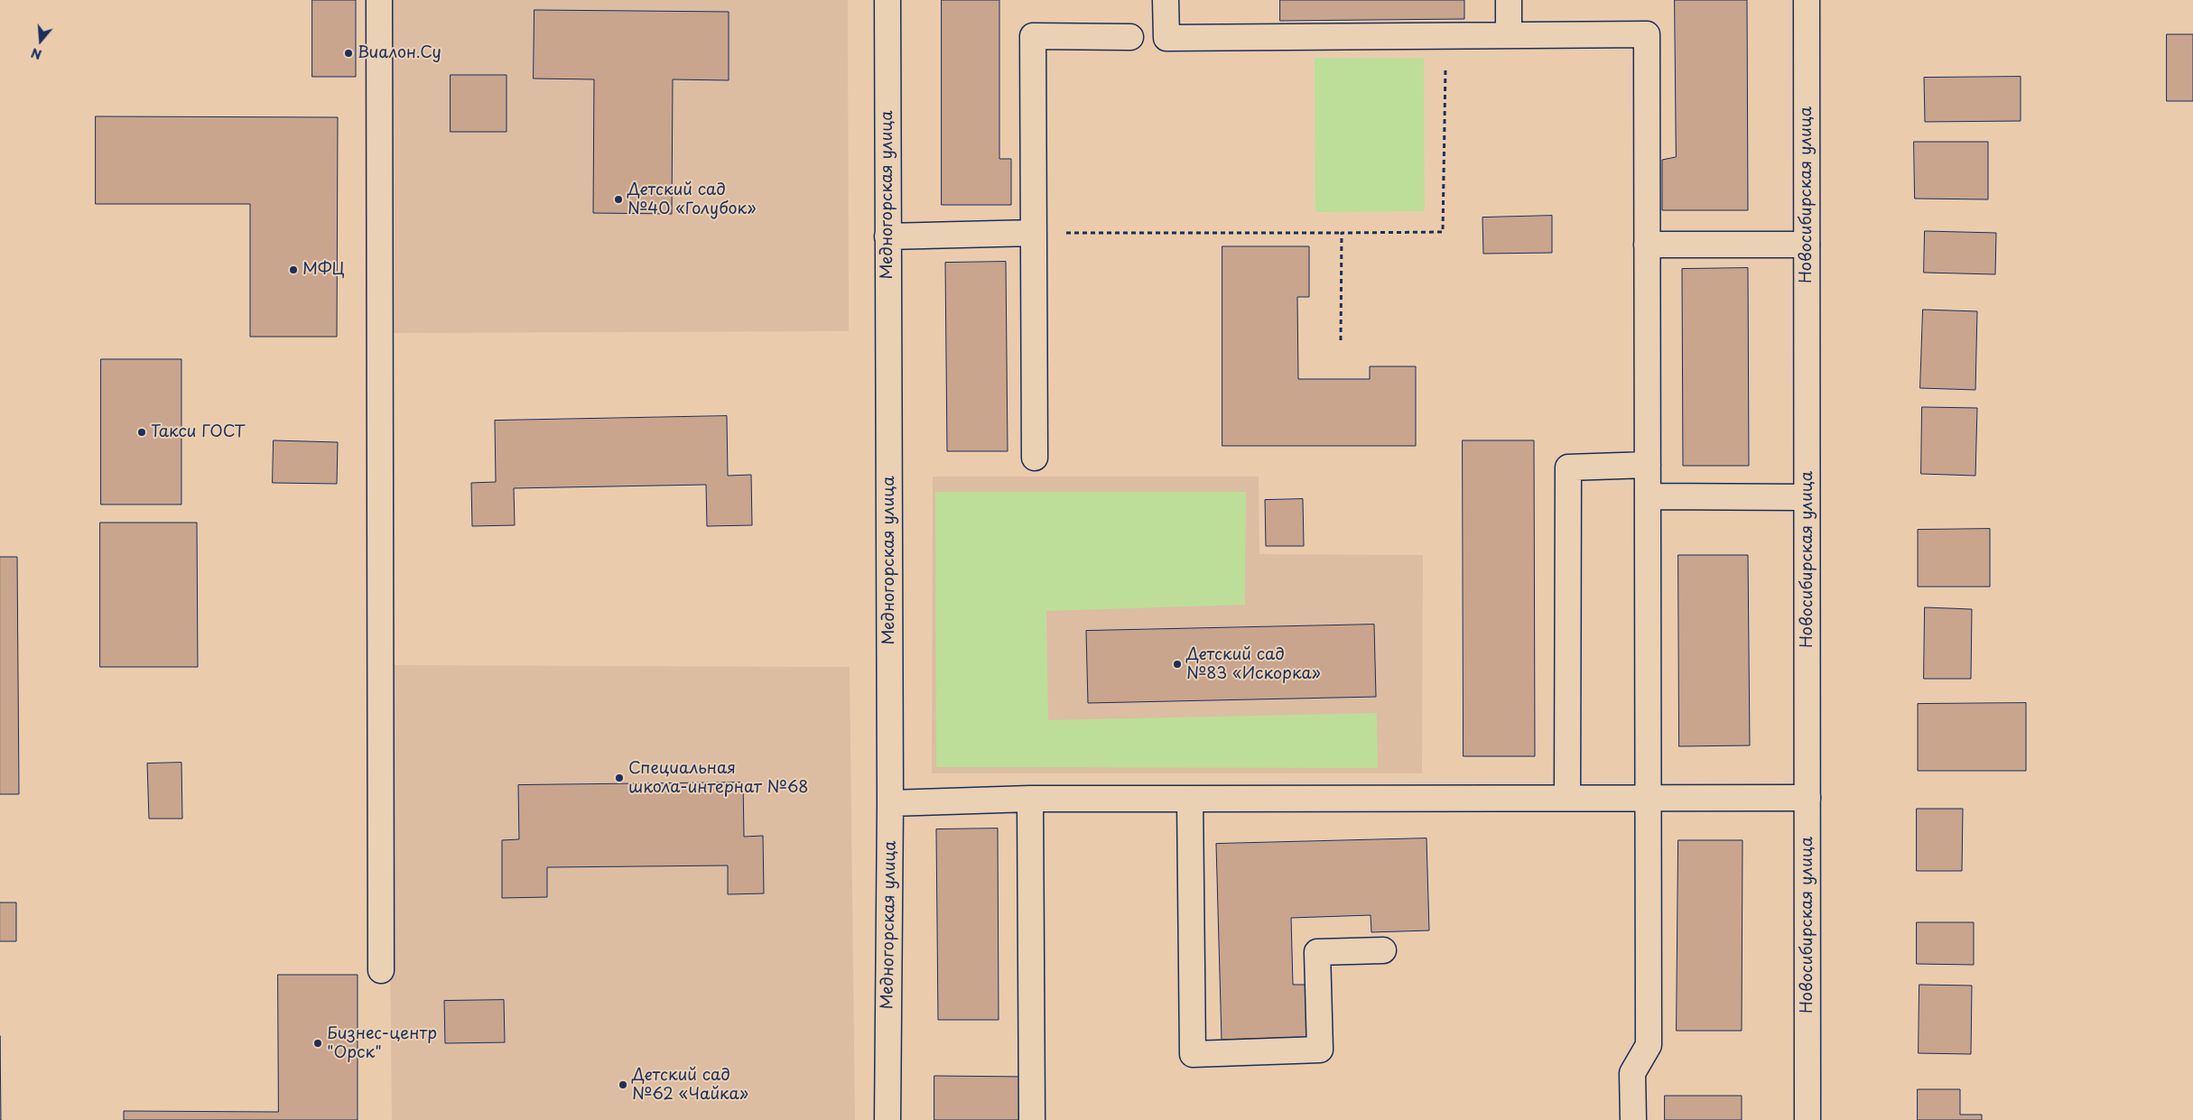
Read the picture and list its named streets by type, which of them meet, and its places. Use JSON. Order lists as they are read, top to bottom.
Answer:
{
  "streets": {
    "main road": ["Медногорская улица", "Новосибирская улица"]
  },
  "places": [
    "Виалон.Су",
    "Детский сад №40 «Голубок»",
    "МФЦ",
    "Такси ГОСТ",
    "Детский сад №83 «Искорка»",
    "Специальная школа-интернат №68",
    "Бизнес-центр \"Орск\"",
    "Детский сад №62 «Чайка»"
  ],
  "north": "bottom"
}
